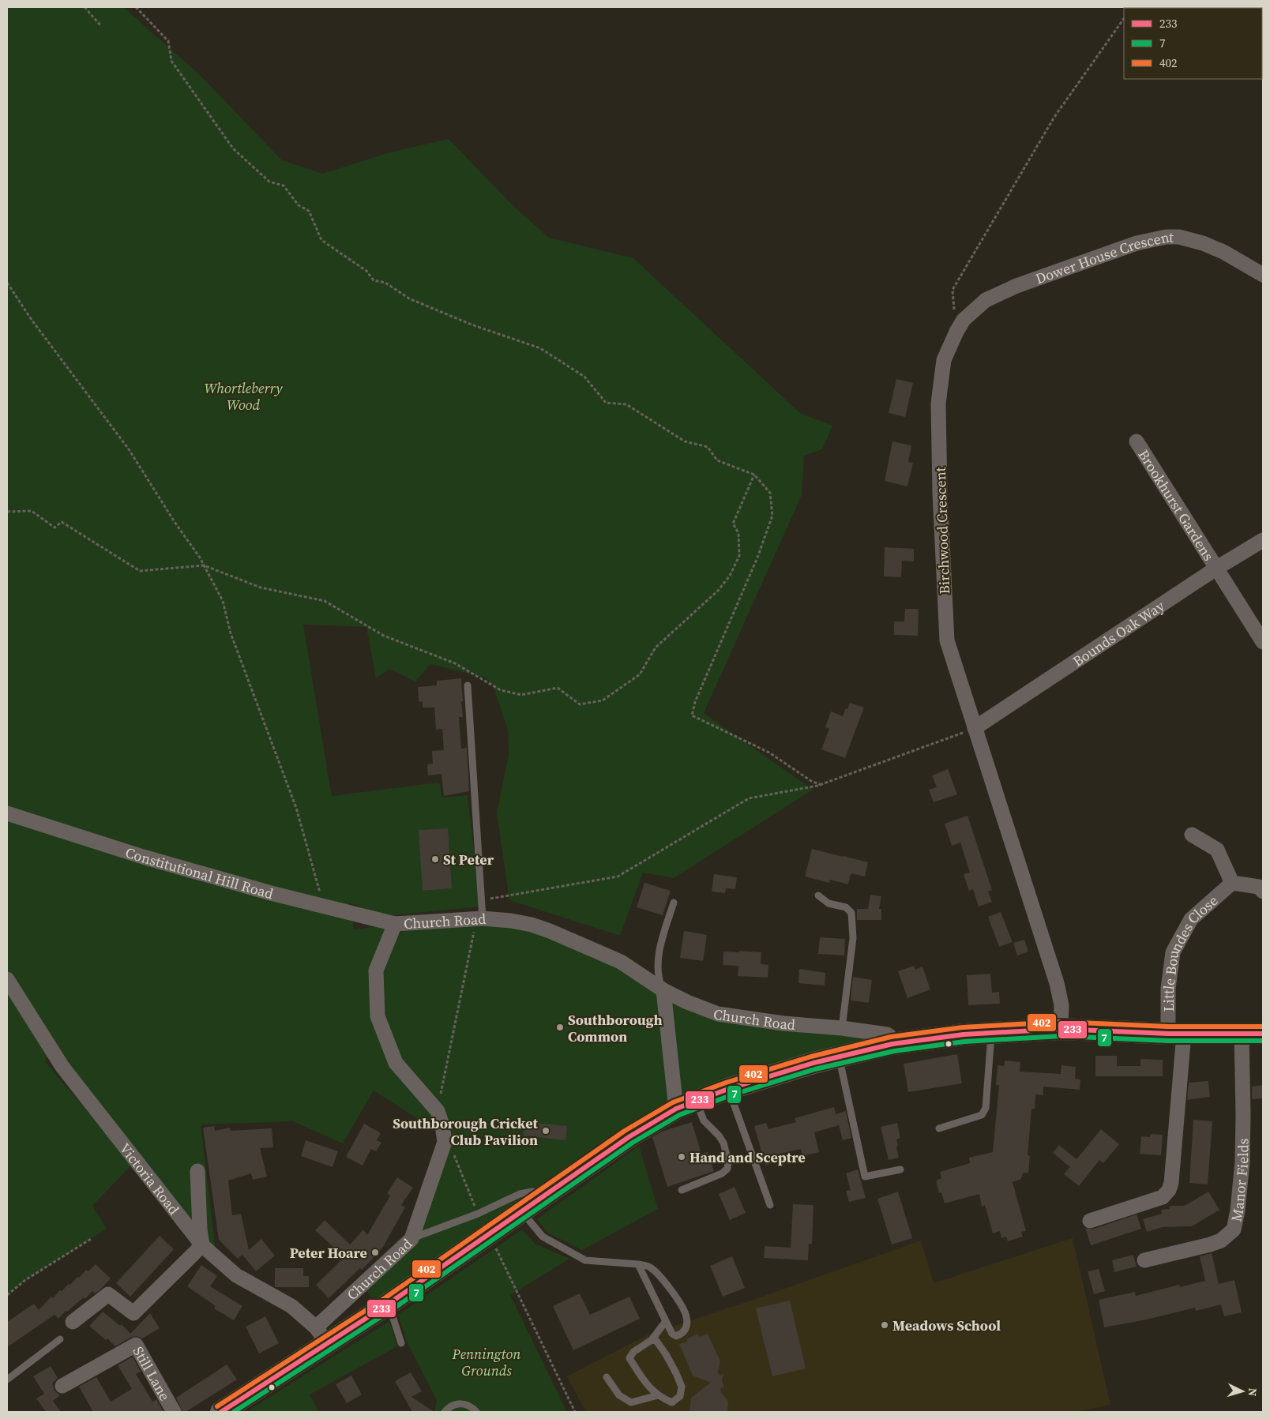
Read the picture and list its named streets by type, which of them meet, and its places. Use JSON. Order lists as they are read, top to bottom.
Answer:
{
  "streets": {
    "street": [
      "Dower House Crescent",
      "Brookhurst Gardens",
      "Birchwood Crescent",
      "Bounds Oak Way",
      "Constitutional Hill Road",
      "Church Road",
      "Little Boundes Close",
      "Victoria Road",
      "Manor Fields",
      "Still Lane"
    ]
  },
  "crossings": [
    ["Dower House Crescent", "Birchwood Crescent"],
    ["Brookhurst Gardens", "Bounds Oak Way"],
    ["Birchwood Crescent", "Bounds Oak Way"],
    ["Constitutional Hill Road", "Church Road"],
    ["Church Road", "Victoria Road"]
  ],
  "parks": ["Whortleberry Wood", "Pennington Grounds"],
  "places": [
    "St Peter",
    "Southborough Common",
    "Southborough Cricket Club Pavilion",
    "Hand and Sceptre",
    "Peter Hoare",
    "Meadows School"
  ],
  "lines": ["transit line 402", "transit line 233", "transit line 7"],
  "legend": ["233", "7", "402"],
  "north": "right"
}
